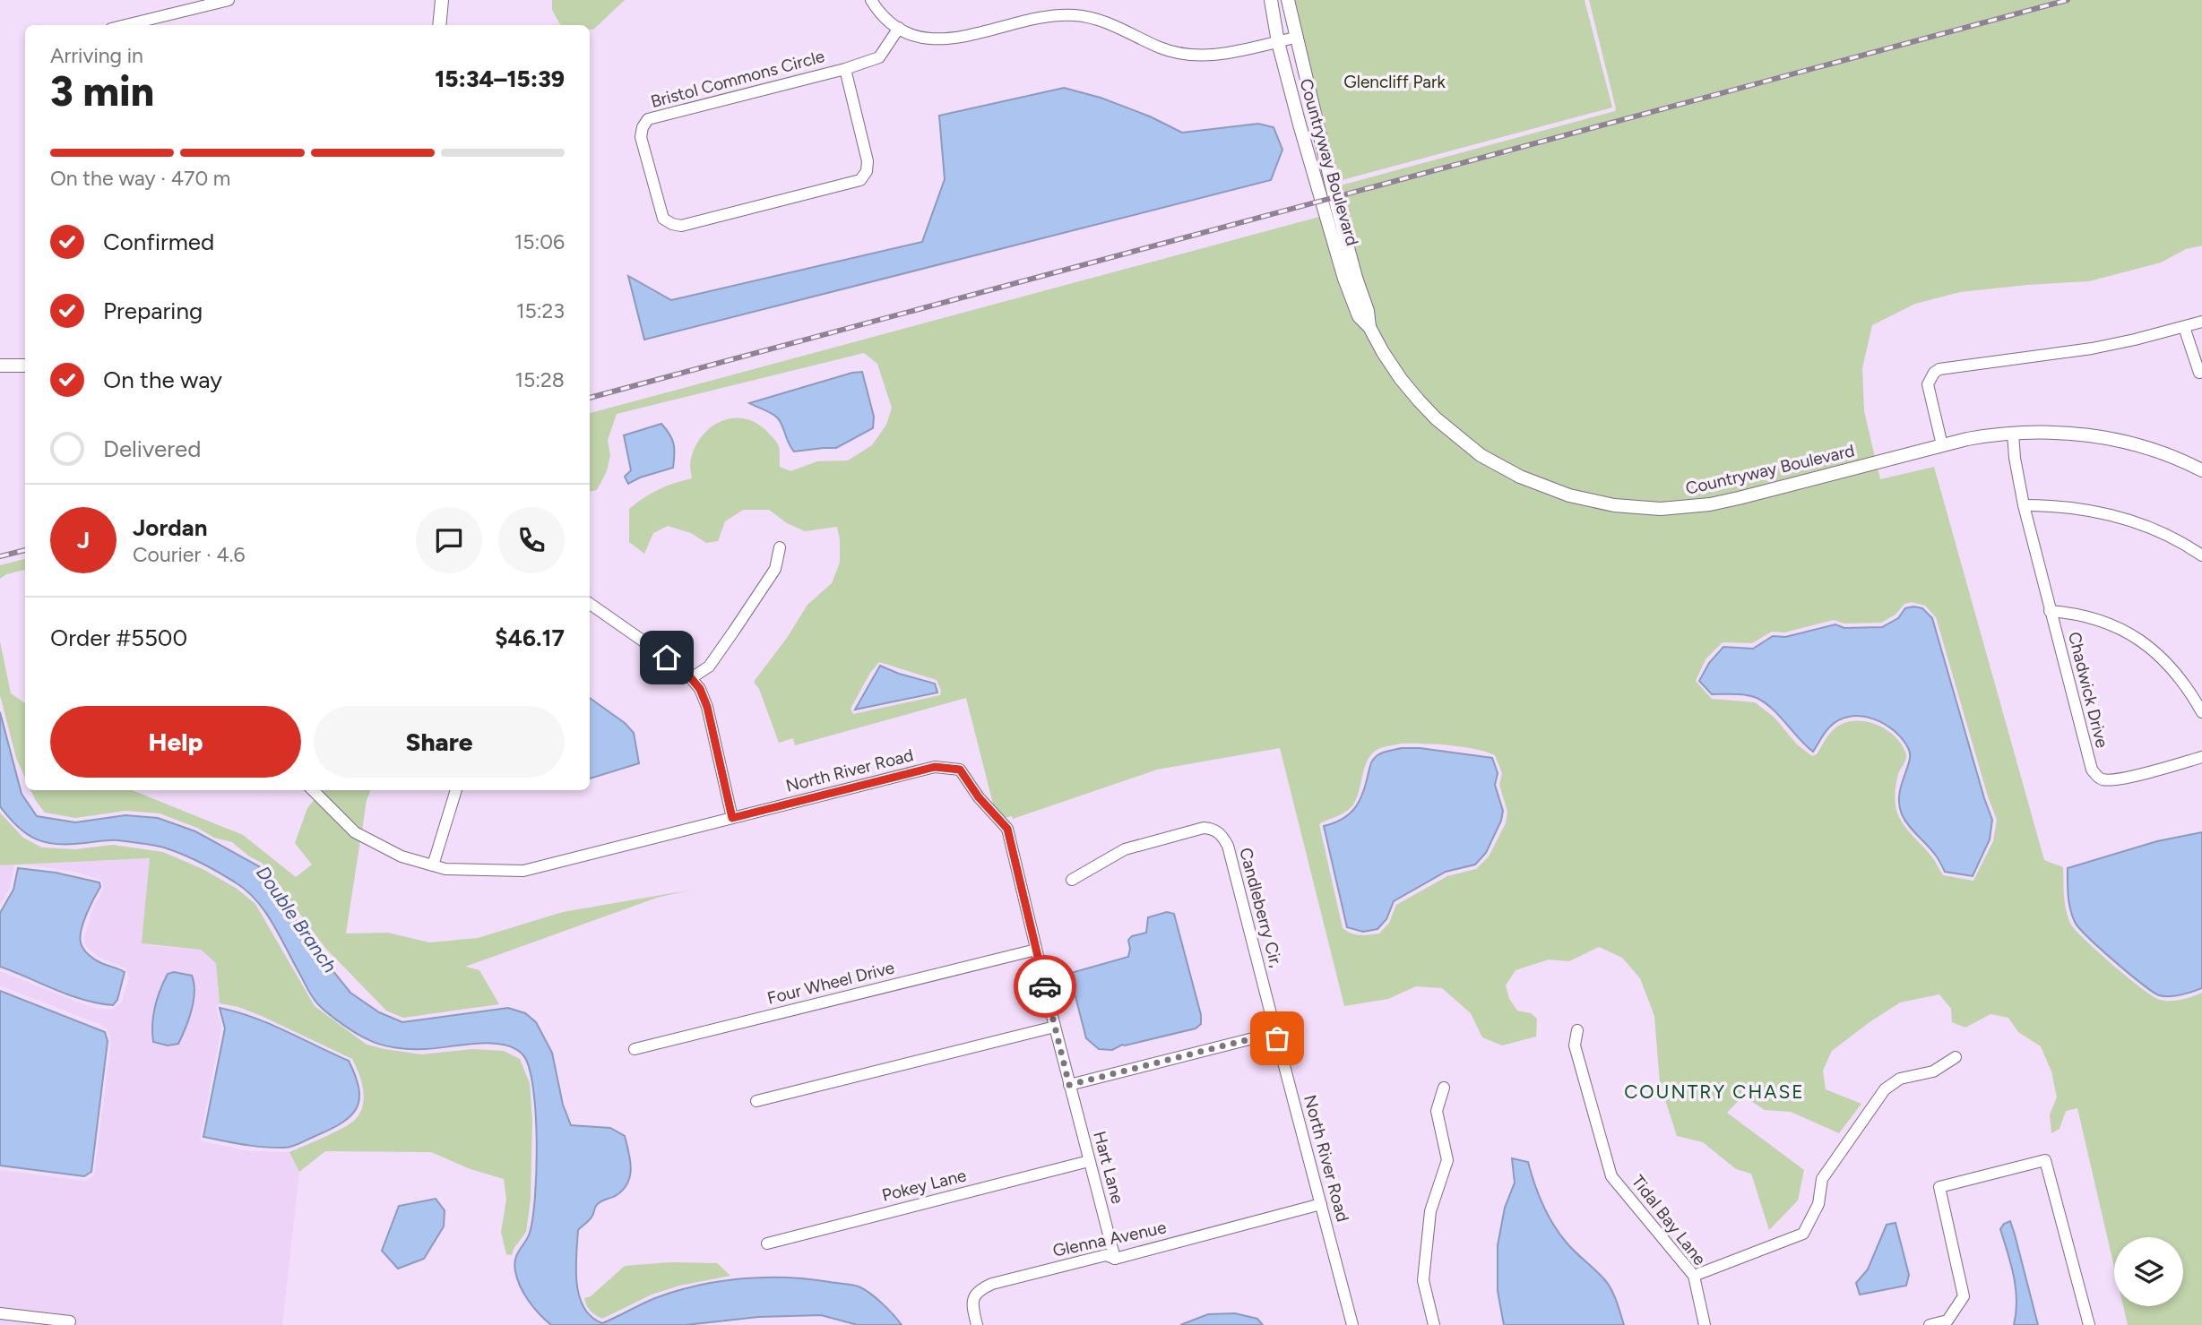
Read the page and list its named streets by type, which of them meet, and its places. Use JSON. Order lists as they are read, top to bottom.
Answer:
{
  "streets": {
    "street": [
      "Bristol Commons Circle",
      "Countryway Boulevard",
      "Chadwick Drive",
      "North River Road",
      "Candleberry Cir,",
      "Four Wheel Drive",
      "Hart Lane",
      "Pokey Lane",
      "Tidal Bay Lane",
      "Glenna Avenue"
    ]
  },
  "crossings": [
    ["Countryway Boulevard", "Chadwick Drive"],
    ["North River Road", "Candleberry Cir,"],
    ["North River Road", "Four Wheel Drive"],
    ["North River Road", "Hart Lane"],
    ["North River Road", "Glenna Avenue"],
    ["Hart Lane", "Pokey Lane"],
    ["Hart Lane", "Glenna Avenue"]
  ],
  "districts": ["COUNTRY CHASE"],
  "water": ["Double Branch"],
  "parks": ["Glencliff Park"],
  "page": {
    "heading": ["3 min", "Arriving in", "15:34–15:39"],
    "panel": [
      "Jordan",
      "Courier · 4.6",
      "Order #5500",
      "$46.17"
    ],
    "bar": "On the way · 470 m",
    "list": [
      ["Confirmed", "15:06"],
      ["Preparing", "15:23"],
      ["On the way", "15:28"],
      "Delivered"
    ],
    "round": "J",
    "buttons": ["Help", "Share"]
  }
}
